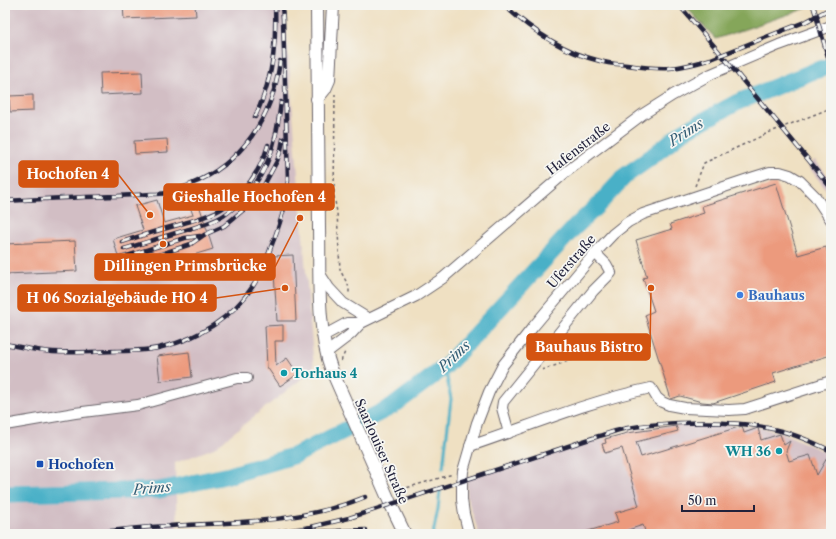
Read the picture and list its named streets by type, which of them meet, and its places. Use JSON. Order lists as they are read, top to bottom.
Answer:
{
  "streets": {
    "main road": ["Saarlouiser Straße"],
    "street": ["Hafenstraße", "Uferstraße"]
  },
  "crossings": [
    ["Hafenstraße", "Saarlouiser Straße"]
  ],
  "water": ["Prims"],
  "places": {
    "other": [
      "Hochofen 4",
      "Dillingen Primsbrücke",
      "Gieshalle Hochofen 4",
      "H 06 Sozialgebäude HO 4",
      "Bauhaus Bistro",
      "Bauhaus",
      "Torhaus 4",
      "WH 36"
    ],
    "transit": ["Hochofen"]
  },
  "scale_bar": "50 m"
}
